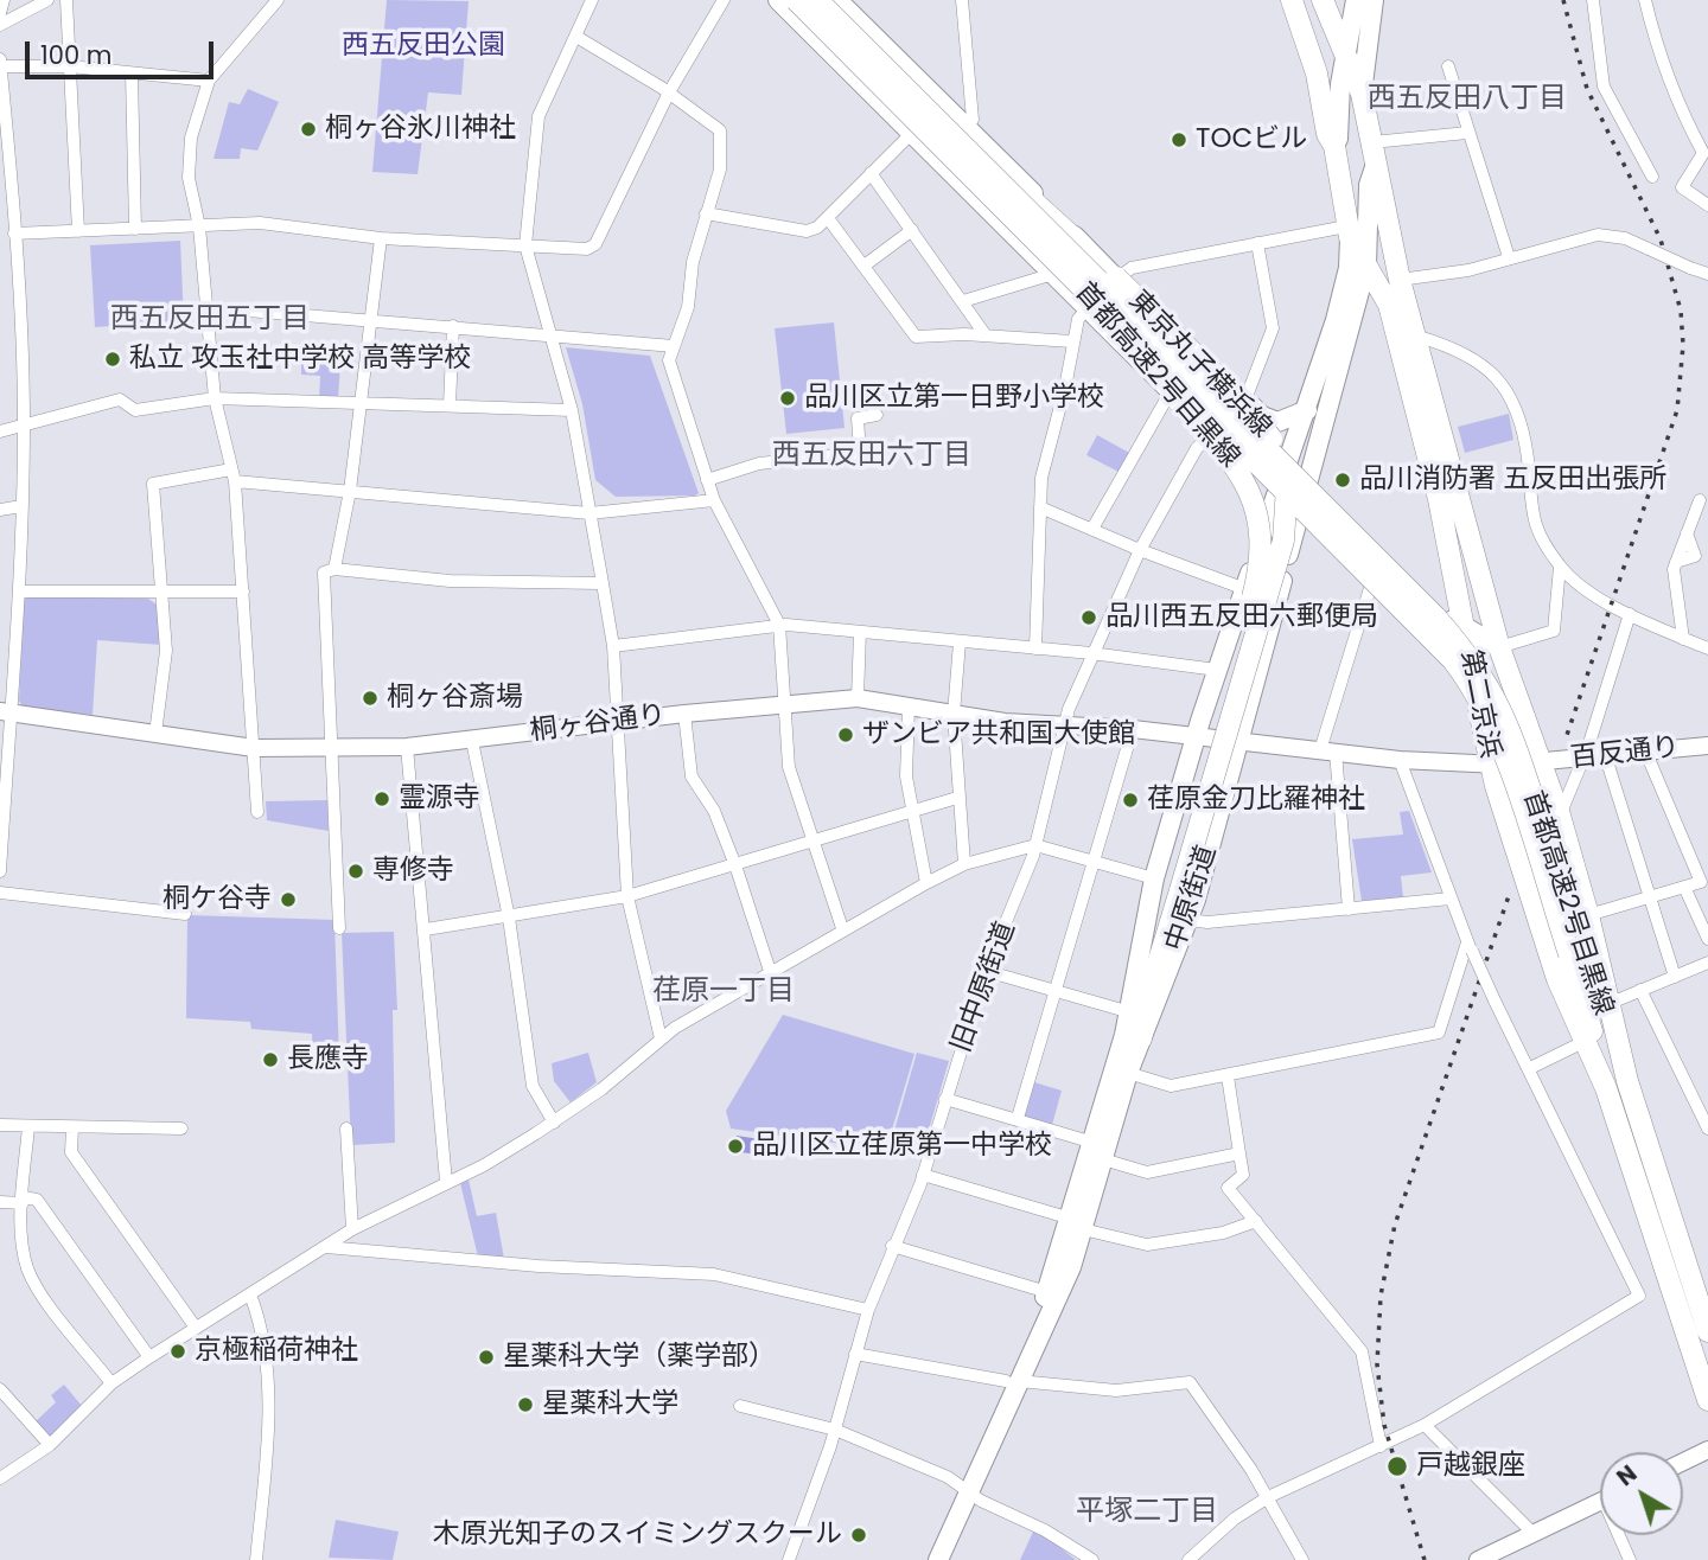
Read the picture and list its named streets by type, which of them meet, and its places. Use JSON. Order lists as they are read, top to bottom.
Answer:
{
  "streets": {
    "highway": ["首都高速2号目黒線", "第二京浜"],
    "main road": ["東京丸子横浜線", "中原街道"],
    "street": ["桐ヶ谷通り", "百反通り", "旧中原街道"]
  },
  "crossings": [
    ["東京丸子横浜線", "首都高速2号目黒線"],
    ["東京丸子横浜線", "第二京浜"],
    ["東京丸子横浜線", "中原街道"],
    ["東京丸子横浜線", "旧中原街道"],
    ["首都高速2号目黒線", "第二京浜"],
    ["首都高速2号目黒線", "中原街道"],
    ["第二京浜", "百反通り"],
    ["第二京浜", "中原街道"],
    ["桐ヶ谷通り", "百反通り"],
    ["桐ヶ谷通り", "中原街道"],
    ["桐ヶ谷通り", "旧中原街道"]
  ],
  "districts": [
    "西五反田八丁目",
    "西五反田五丁目",
    "西五反田六丁目",
    "荏原一丁目",
    "平塚二丁目"
  ],
  "parks": ["西五反田公園"],
  "places": [
    "桐ヶ谷氷川神社",
    "TOCビル",
    "私立 攻玉社中学校 高等学校",
    "品川区立第一日野小学校",
    "品川消防署 五反田出張所",
    "品川西五反田六郵便局",
    "桐ヶ谷斎場",
    "ザンビア共和国大使館",
    "霊源寺",
    "荏原金刀比羅神社",
    "専修寺",
    "桐ケ谷寺",
    "長應寺",
    "品川区立荏原第一中学校",
    "京極稲荷神社",
    "星薬科大学（薬学部）",
    "星薬科大学",
    "戸越銀座",
    "木原光知子のスイミングスクール"
  ],
  "scale_bar": "100 m",
  "north": "top left"
}
